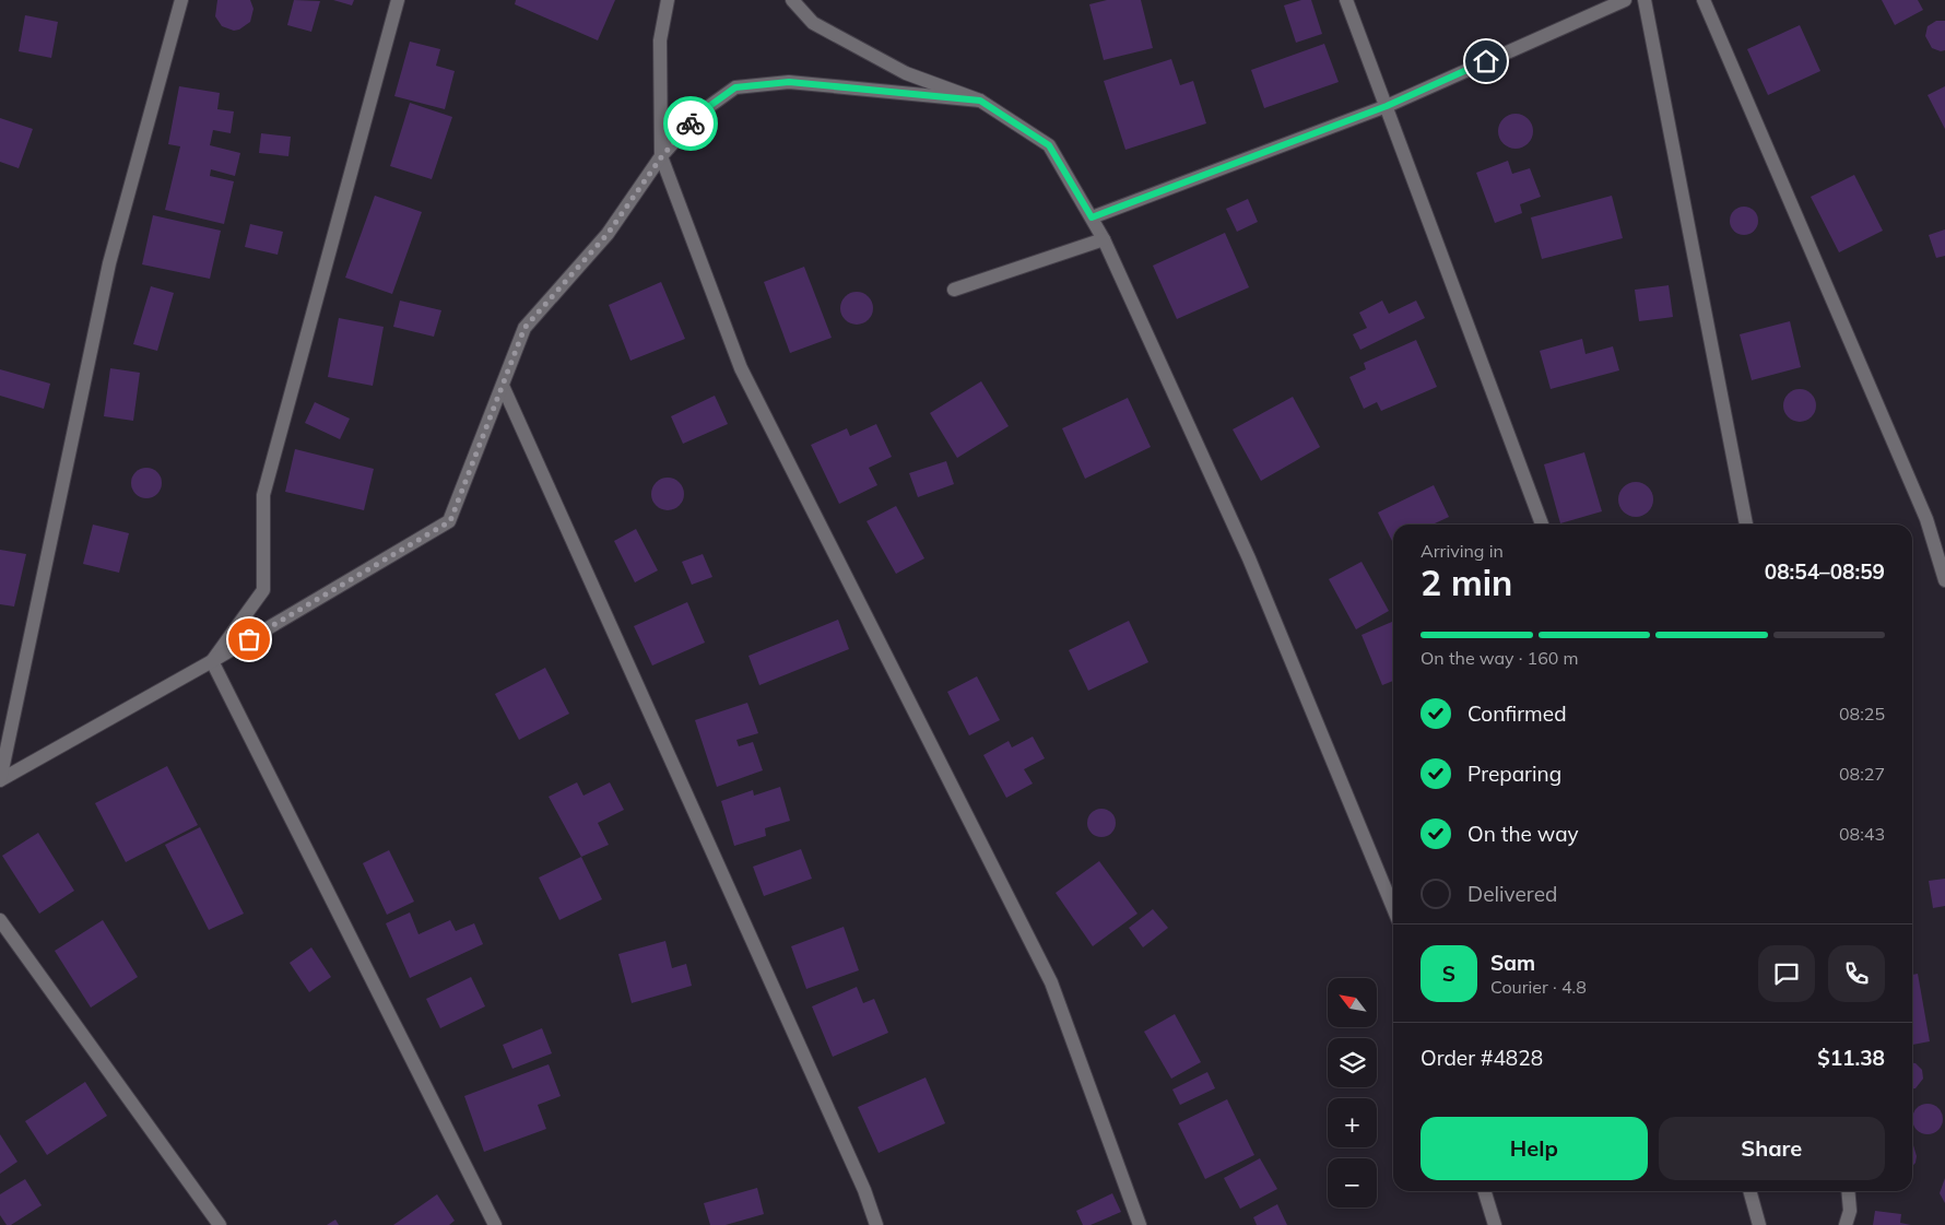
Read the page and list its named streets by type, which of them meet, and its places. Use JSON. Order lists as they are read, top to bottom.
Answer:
{
  "north": "top left",
  "page": {
    "heading": ["2 min", "Arriving in", "08:54–08:59"],
    "panel": [
      "Sam",
      "Courier · 4.8",
      "Order #4828",
      "$11.38"
    ],
    "bar": "On the way · 160 m",
    "list": [
      ["Confirmed", "08:25"],
      ["Preparing", "08:27"],
      ["On the way", "08:43"],
      "Delivered"
    ],
    "round": "S",
    "map_buttons": ["+", "−"],
    "buttons": ["Help", "Share"]
  }
}
